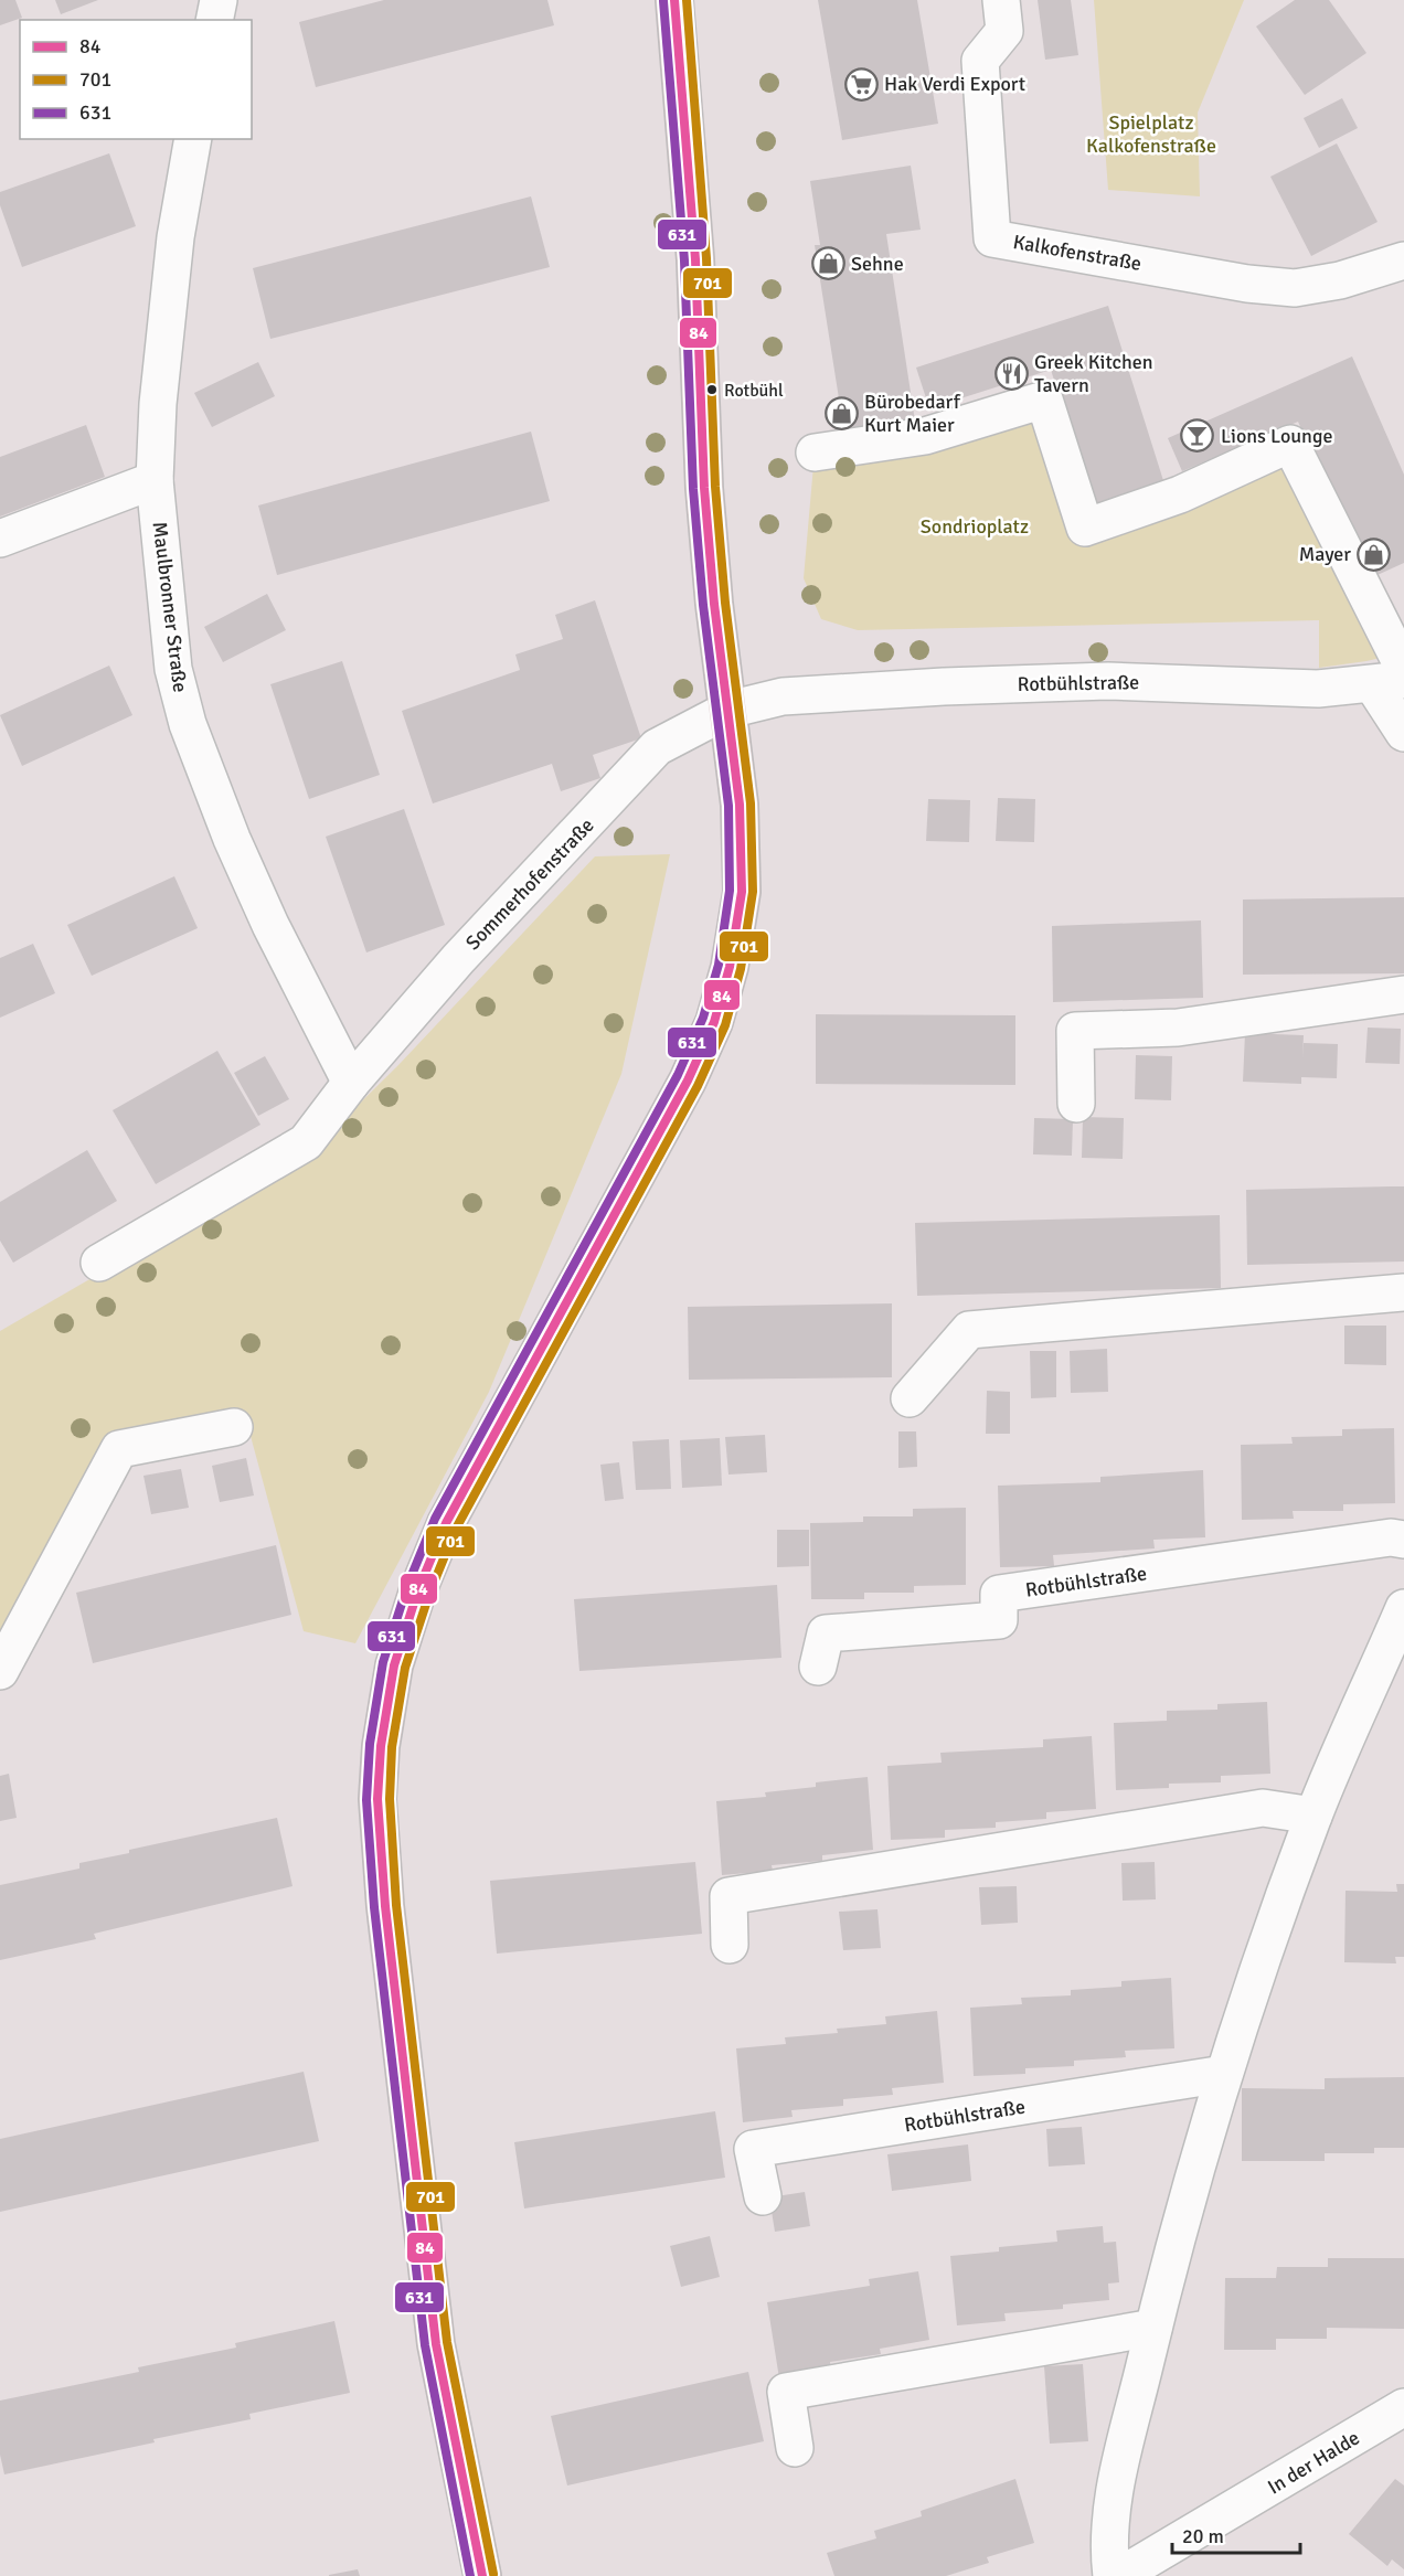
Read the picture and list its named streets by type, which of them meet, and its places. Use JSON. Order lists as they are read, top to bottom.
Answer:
{
  "streets": {
    "street": [
      "Kalkofenstraße",
      "Maulbronner Straße",
      "Rotbühlstraße",
      "Sommerhofenstraße",
      "In der Halde"
    ]
  },
  "crossings": [
    ["Maulbronner Straße", "Sommerhofenstraße"],
    ["Rotbühlstraße", "Sommerhofenstraße"]
  ],
  "parks": ["Spielplatz Kalkofenstraße", "Sondrioplatz"],
  "places": {
    "supermarket": ["Hak Verdi Export"],
    "shop": ["Sehne", "Bürobedarf Kurt Maier", "Mayer"],
    "restaurant": ["Greek Kitchen Tavern"],
    "other": ["Rotbühl"],
    "bar": ["Lions Lounge"]
  },
  "lines": ["transit line 84", "transit line 701", "transit line 631"],
  "legend": ["84", "701", "631"],
  "scale_bar": "20 m"
}
